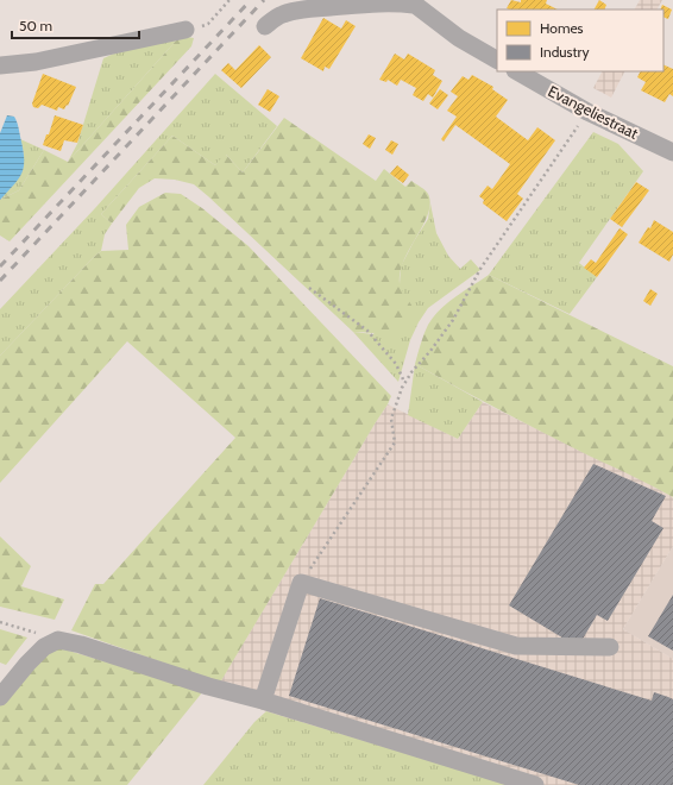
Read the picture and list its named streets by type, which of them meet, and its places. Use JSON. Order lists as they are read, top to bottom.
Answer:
{
  "streets": {
    "street": ["Evangeliestraat"]
  },
  "legend": ["Homes", "Industry"],
  "scale_bar": "50 m"
}
